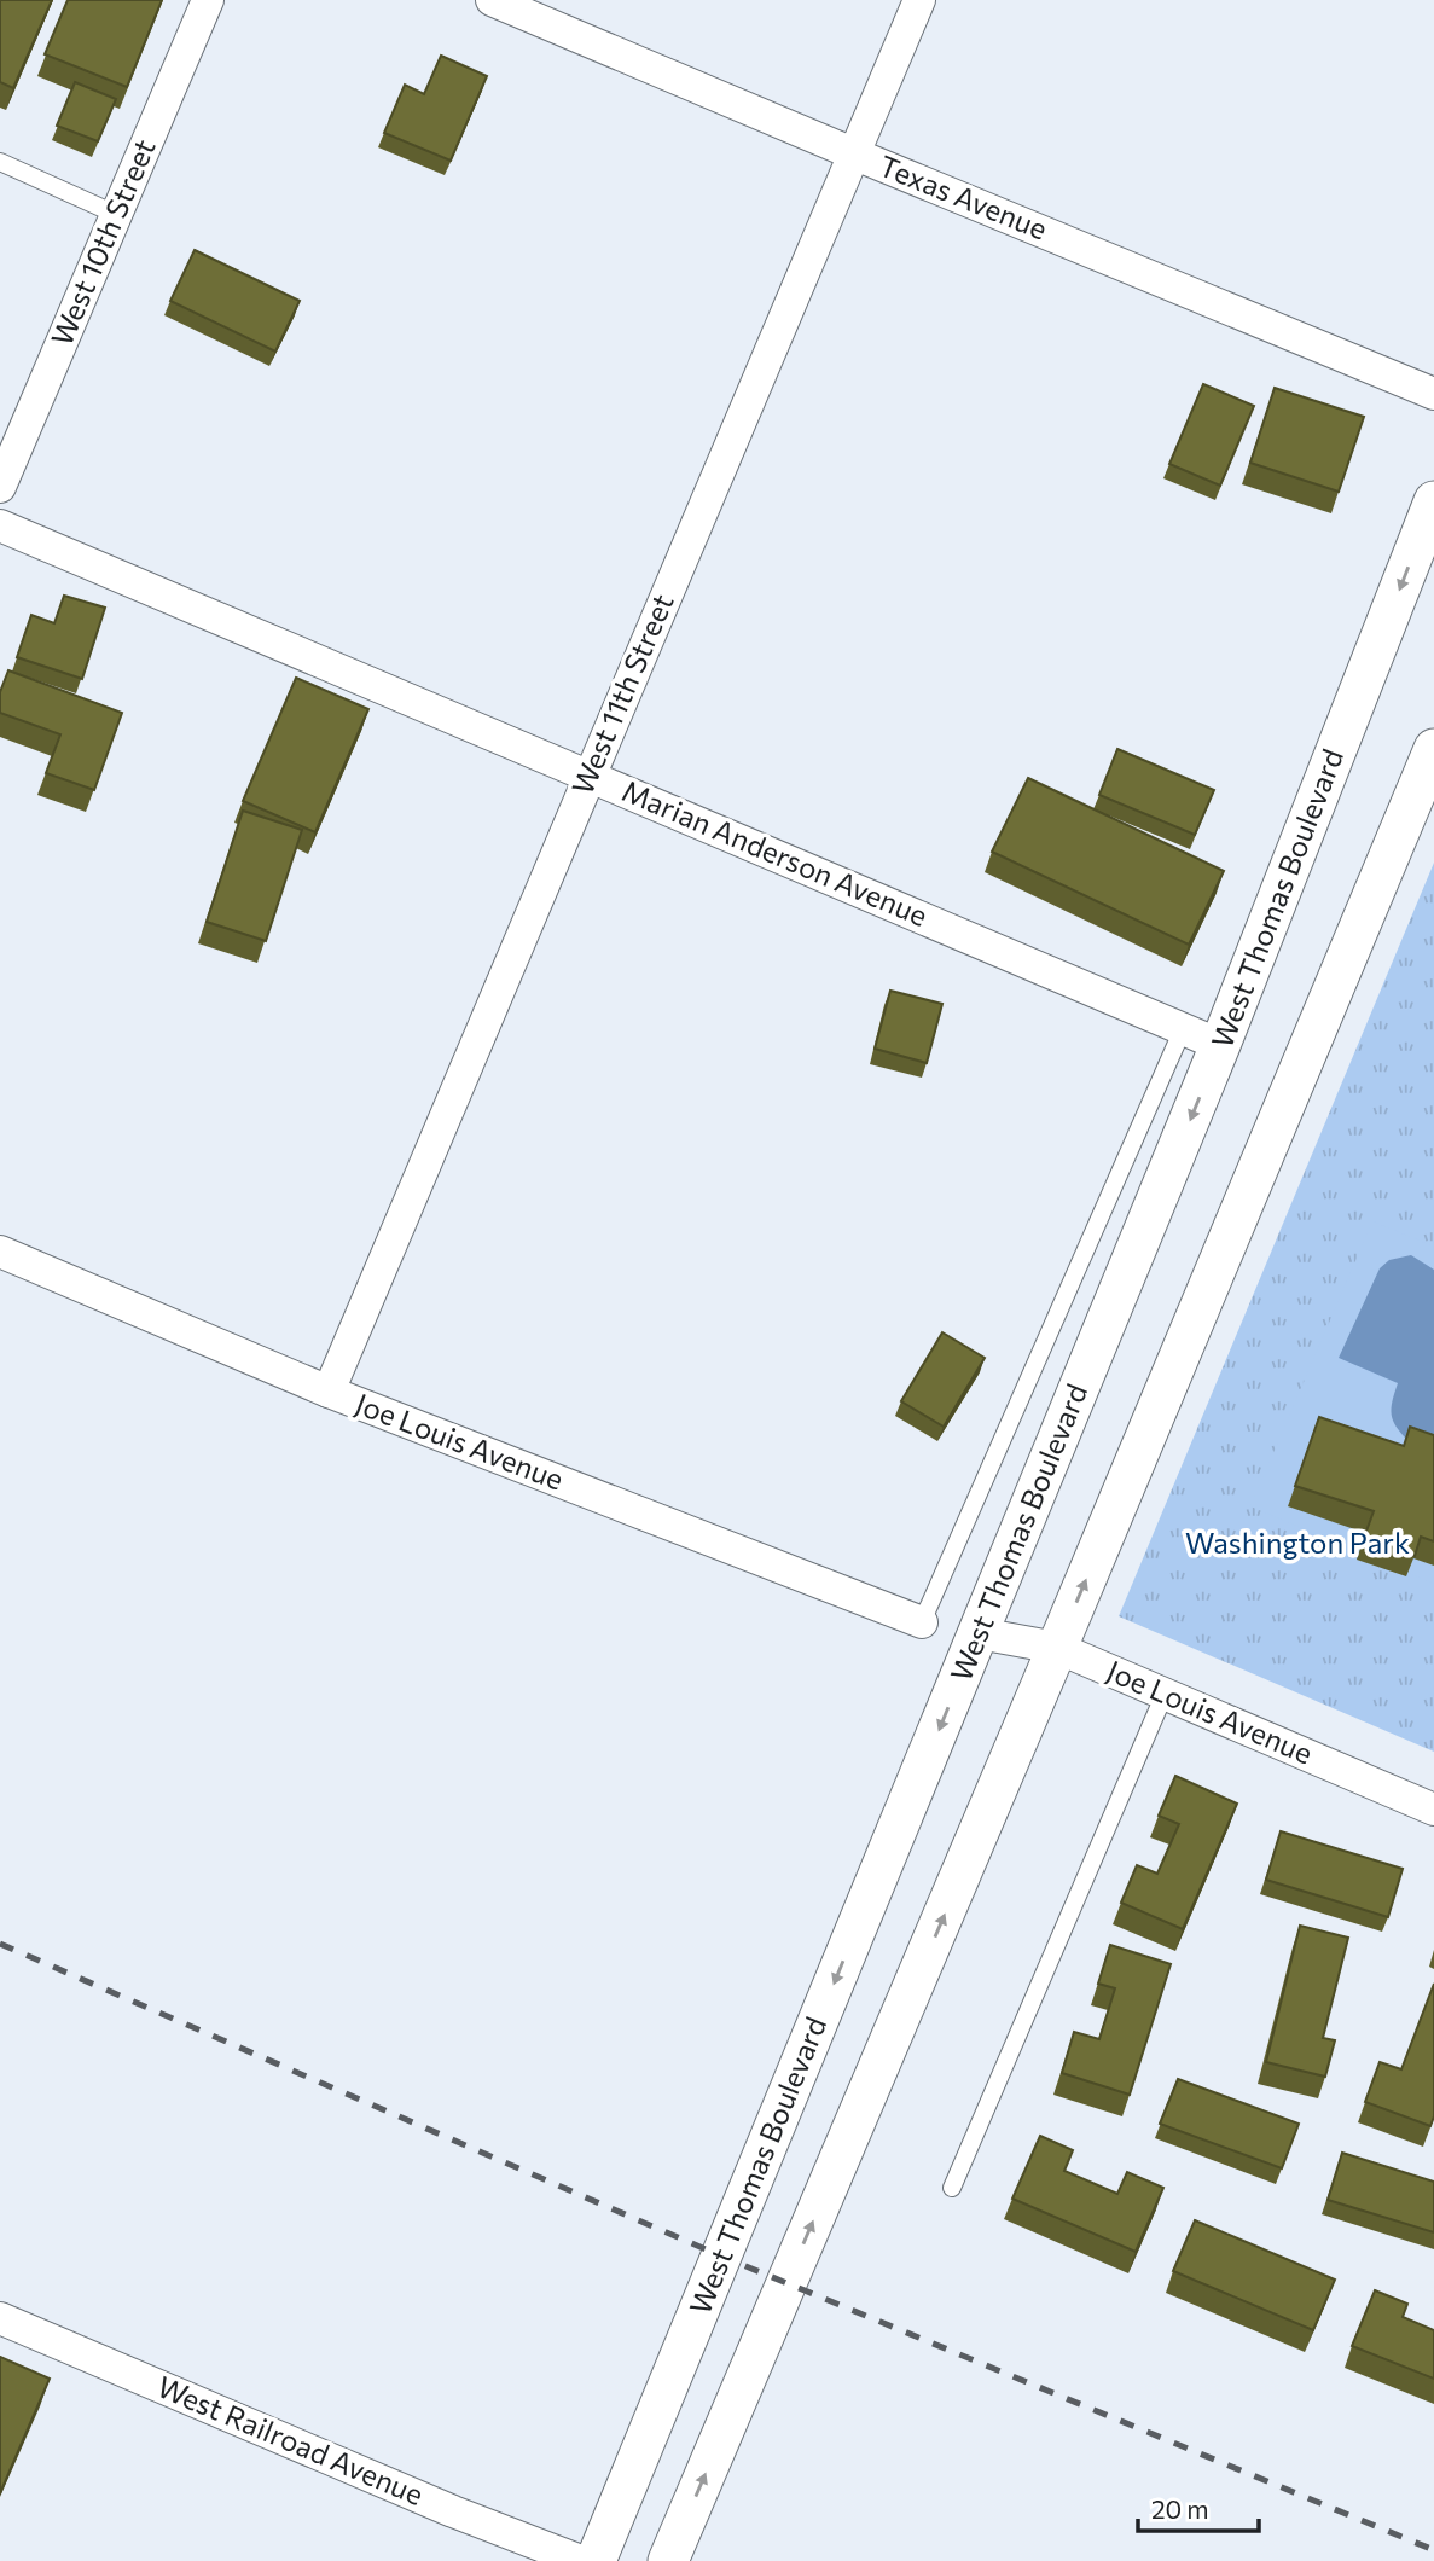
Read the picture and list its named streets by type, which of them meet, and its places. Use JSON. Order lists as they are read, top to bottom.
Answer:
{
  "streets": {
    "street": [
      "Texas Avenue",
      "West 10th Street",
      "West 11th Street",
      "Marian Anderson Avenue",
      "West Thomas Boulevard",
      "Joe Louis Avenue",
      "West Railroad Avenue"
    ]
  },
  "crossings": [
    ["Texas Avenue", "West 11th Street"],
    ["West 11th Street", "Marian Anderson Avenue"],
    ["West 11th Street", "Joe Louis Avenue"],
    ["Marian Anderson Avenue", "West Thomas Boulevard"],
    ["West Thomas Boulevard", "Joe Louis Avenue"]
  ],
  "parks": ["Washington Park"],
  "scale_bar": "20 m"
}
